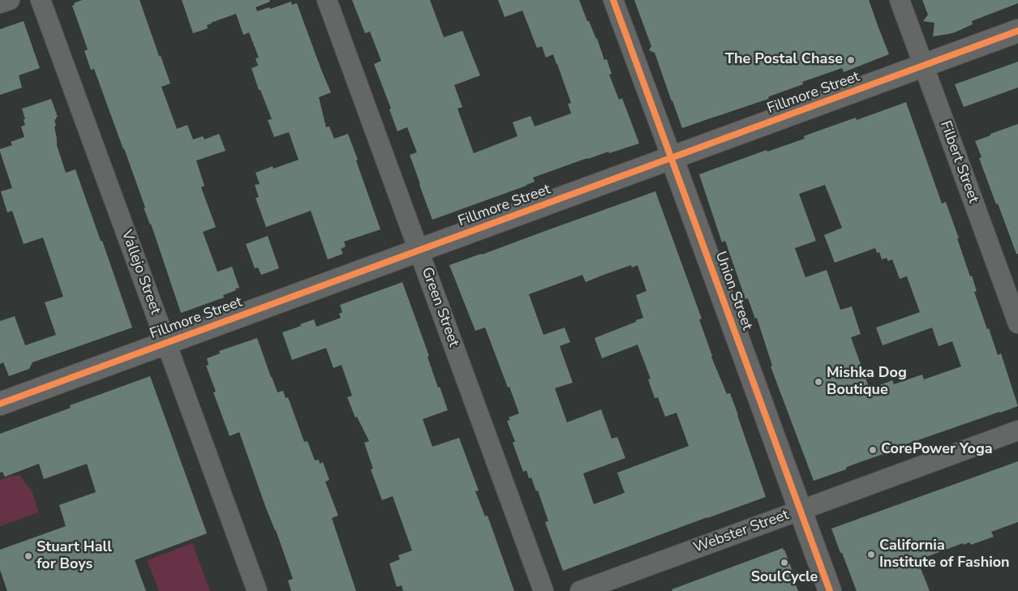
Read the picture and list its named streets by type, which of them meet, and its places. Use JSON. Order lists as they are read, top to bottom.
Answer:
{
  "streets": {
    "street": [
      "Fillmore Street",
      "Filbert Street",
      "Vallejo Street",
      "Union Street",
      "Green Street",
      "Webster Street"
    ]
  },
  "crossings": [
    ["Fillmore Street", "Filbert Street"],
    ["Fillmore Street", "Vallejo Street"],
    ["Fillmore Street", "Union Street"],
    ["Fillmore Street", "Green Street"],
    ["Union Street", "Webster Street"]
  ],
  "places": [
    "The Postal Chase",
    "Mishka Dog Boutique",
    "CorePower Yoga",
    "California Institute of Fashion",
    "Stuart Hall for Boys",
    "SoulCycle"
  ]
}
